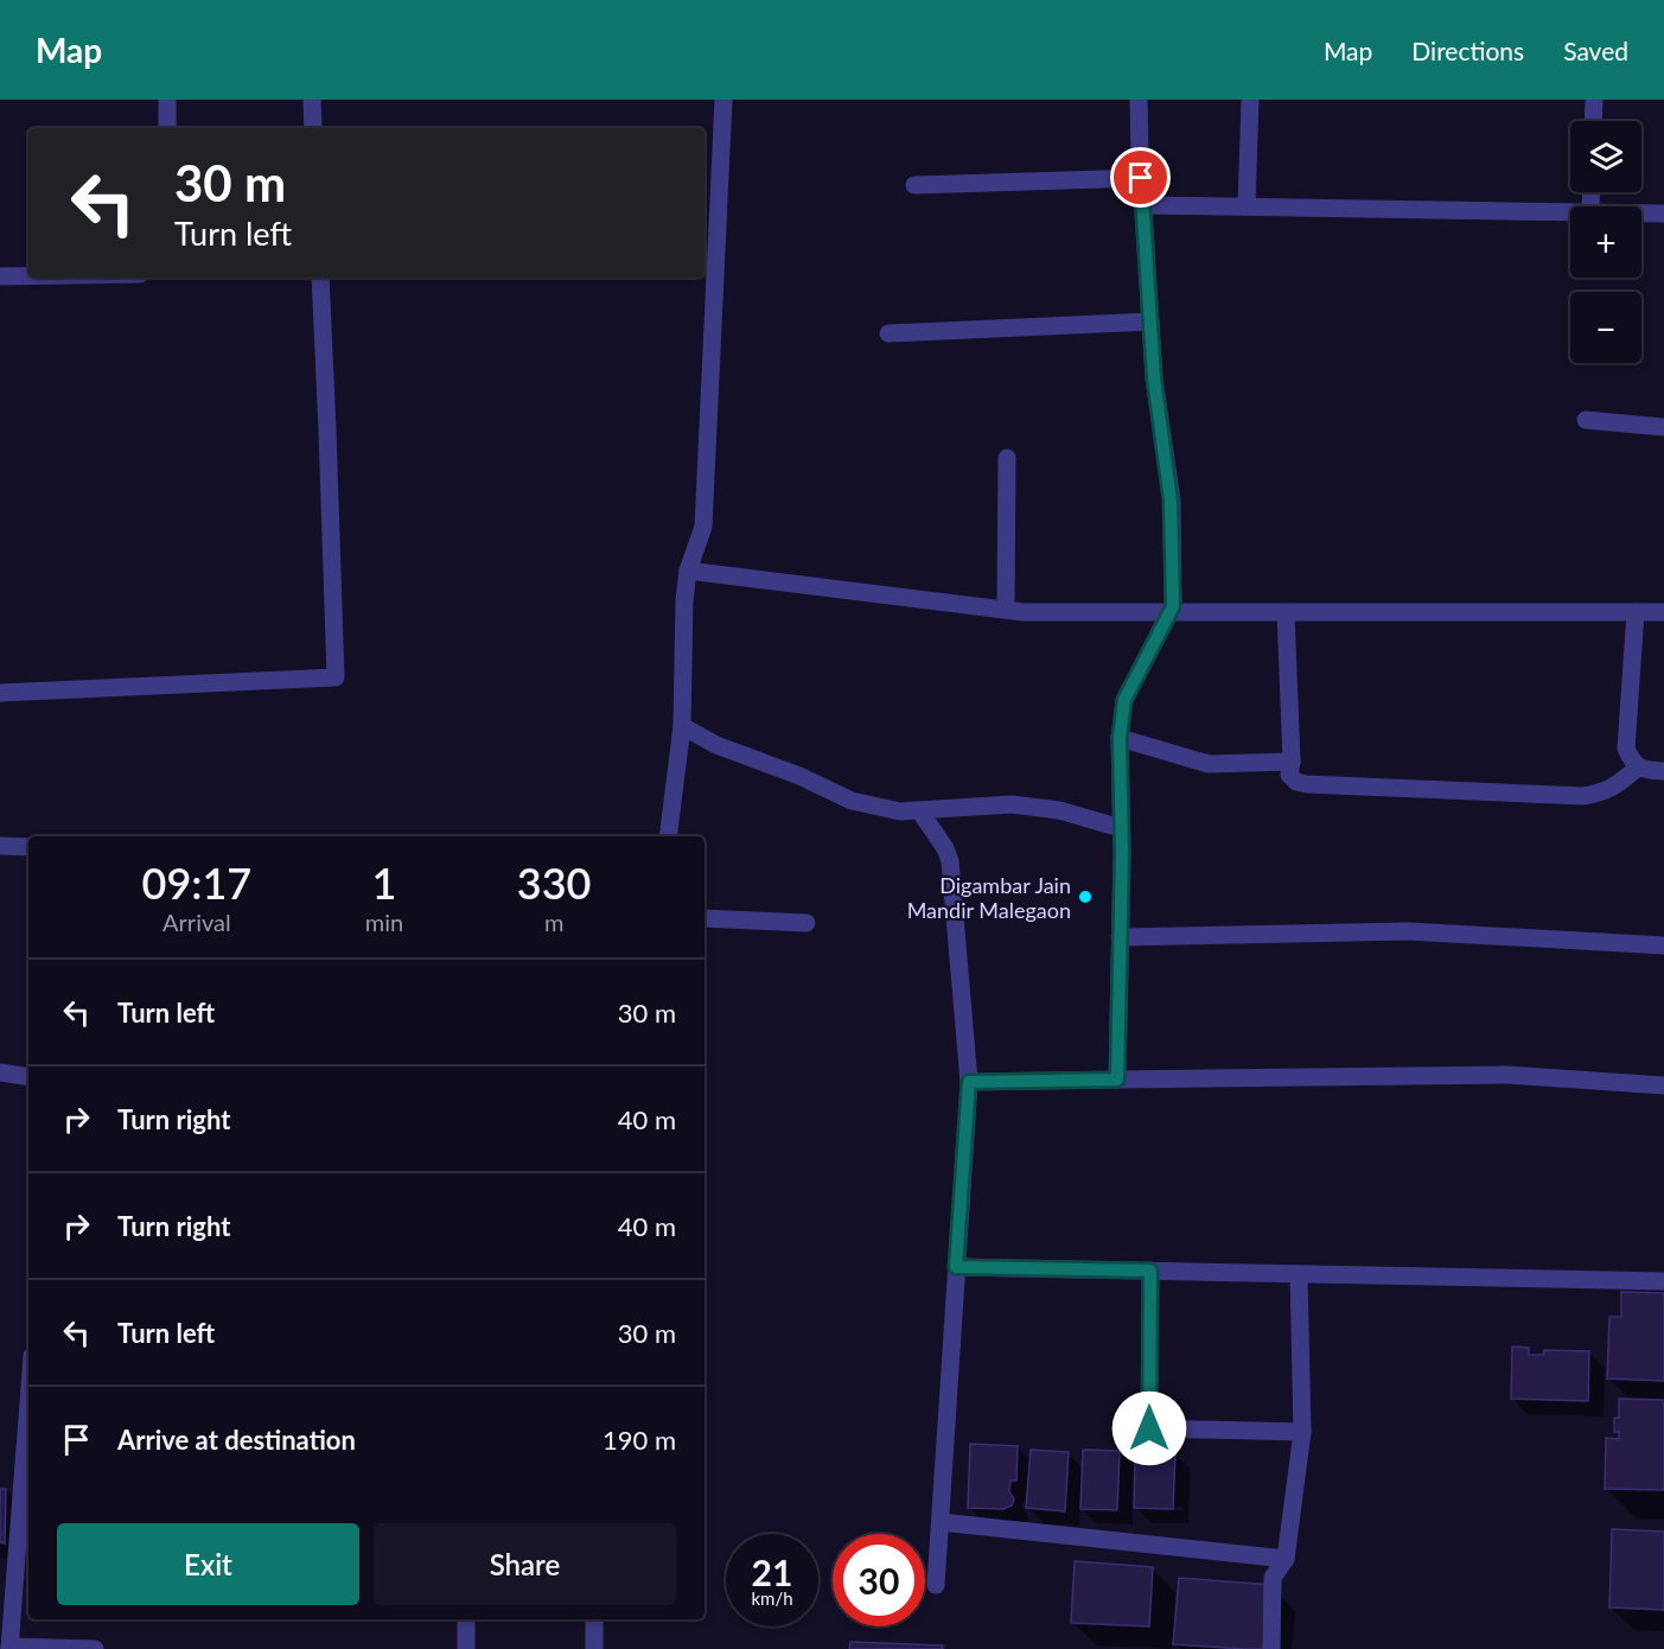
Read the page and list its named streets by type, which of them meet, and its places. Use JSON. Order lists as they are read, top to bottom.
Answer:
{
  "places": ["Digambar Jain Mandir Malegaon"],
  "page": {
    "header": "Map",
    "nav": ["Map", "Directions", "Saved"],
    "map_buttons": ["+", "−"],
    "turn": ["30 m", "Turn left"],
    "eta": [
      "09:17",
      "Arrival",
      "1",
      "min",
      "330",
      "m"
    ],
    "list": [
      {
        "name": "Turn left",
        "value": "30 m"
      },
      {
        "name": "Turn right",
        "value": "40 m"
      },
      {
        "name": "Turn right",
        "value": "40 m"
      },
      {
        "name": "Turn left",
        "value": "30 m"
      },
      {
        "name": "Arrive at destination",
        "value": "190 m"
      }
    ],
    "buttons": ["Exit", "Share"],
    "speed": "21 km/h",
    "limit": "30"
  }
}
